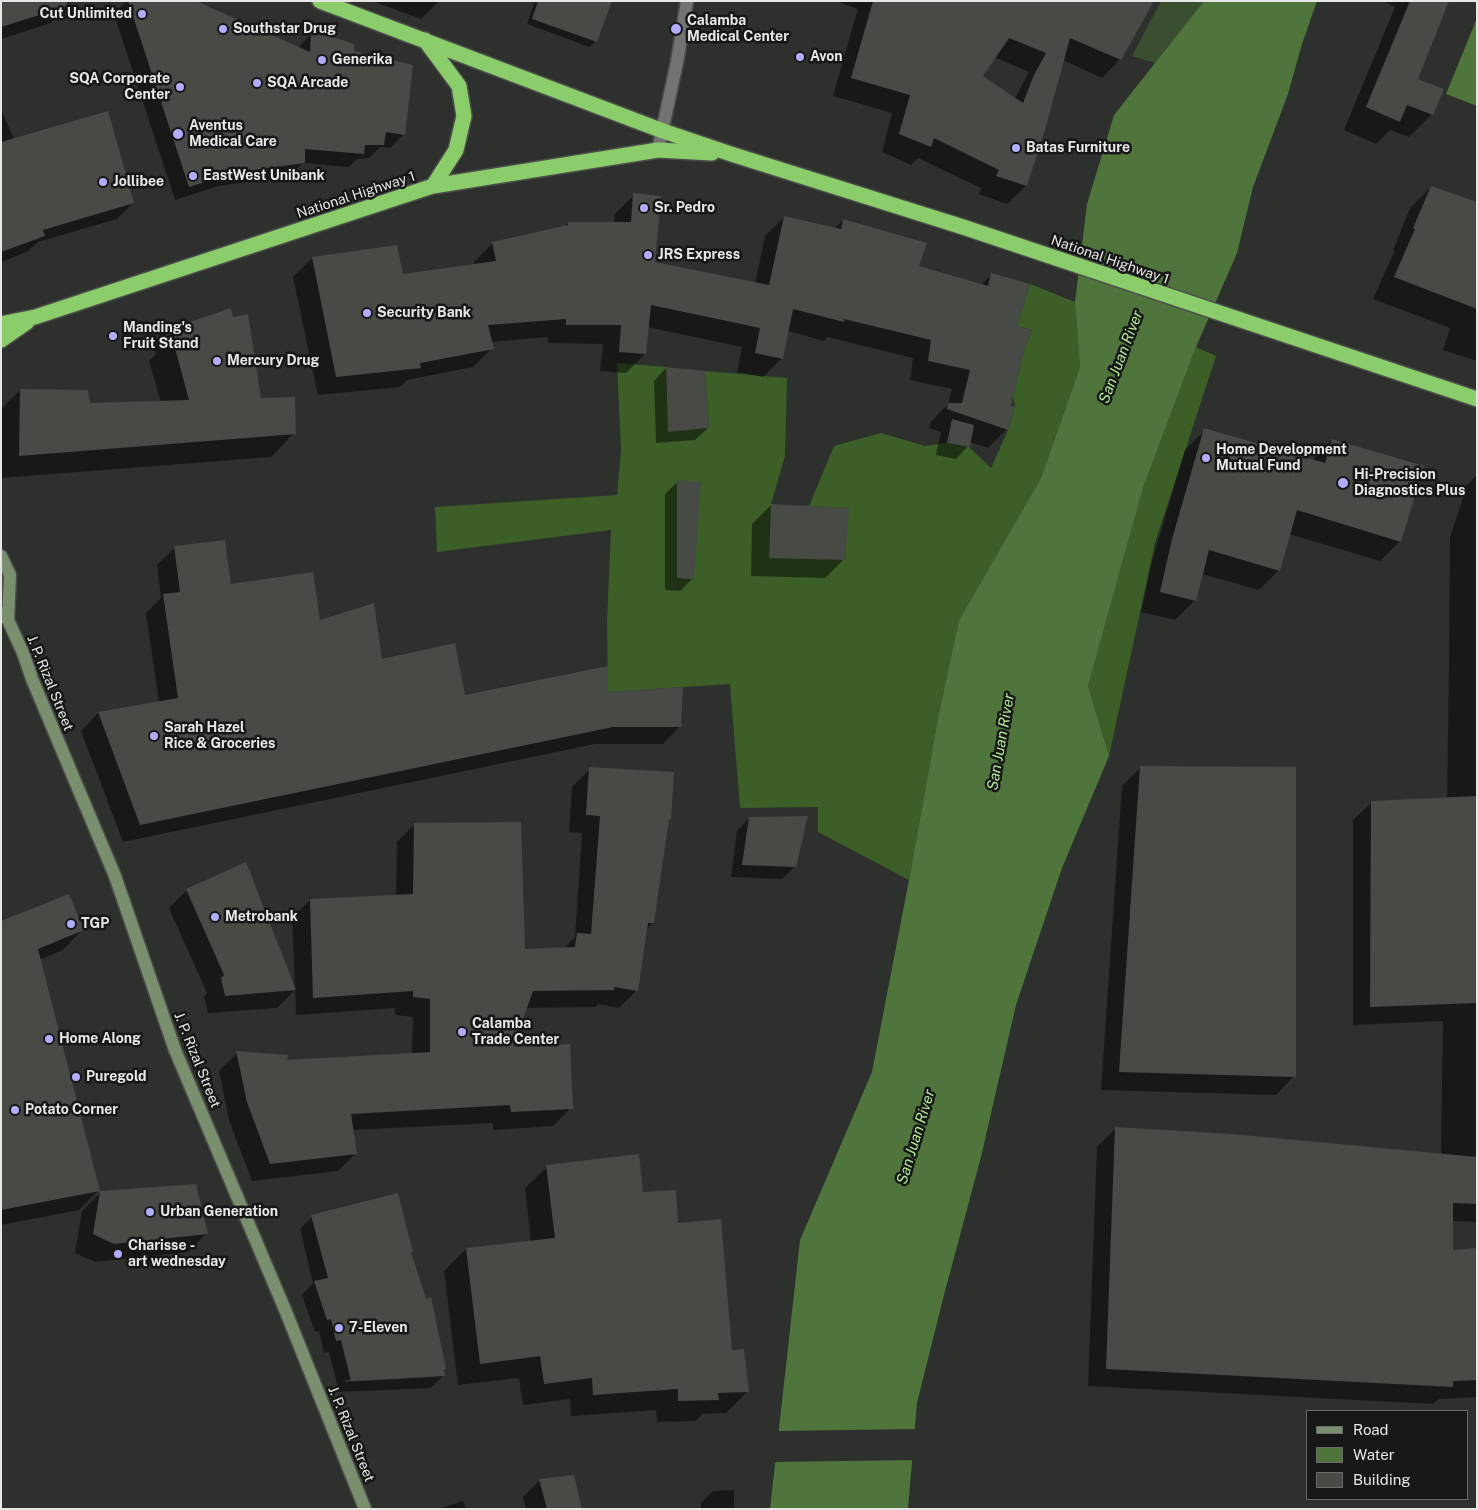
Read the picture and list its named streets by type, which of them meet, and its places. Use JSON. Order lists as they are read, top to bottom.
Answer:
{
  "streets": {
    "highway": ["National Highway 1"],
    "main road": ["J. P. Rizal Street"]
  },
  "water": ["San Juan River"],
  "places": [
    "Cut Unlimited",
    "Southstar Drug",
    "Calamba Medical Center",
    "Avon",
    "Generika",
    "SQA Arcade",
    "SQA Corporate Center",
    "Aventus Medical Care",
    "Batas Furniture",
    "EastWest Unibank",
    "Jollibee",
    "Sr. Pedro",
    "JRS Express",
    "Security Bank",
    "Manding's Fruit Stand",
    "Mercury Drug",
    "Home Development Mutual Fund",
    "Hi-Precision Diagnostics Plus",
    "Sarah Hazel Rice & Groceries",
    "Metrobank",
    "TGP",
    "Calamba Trade Center",
    "Home Along",
    "Puregold",
    "Potato Corner",
    "Urban Generation",
    "Charisse - art wednesday",
    "7-Eleven"
  ],
  "legend": ["Road", "Water", "Building"]
}
